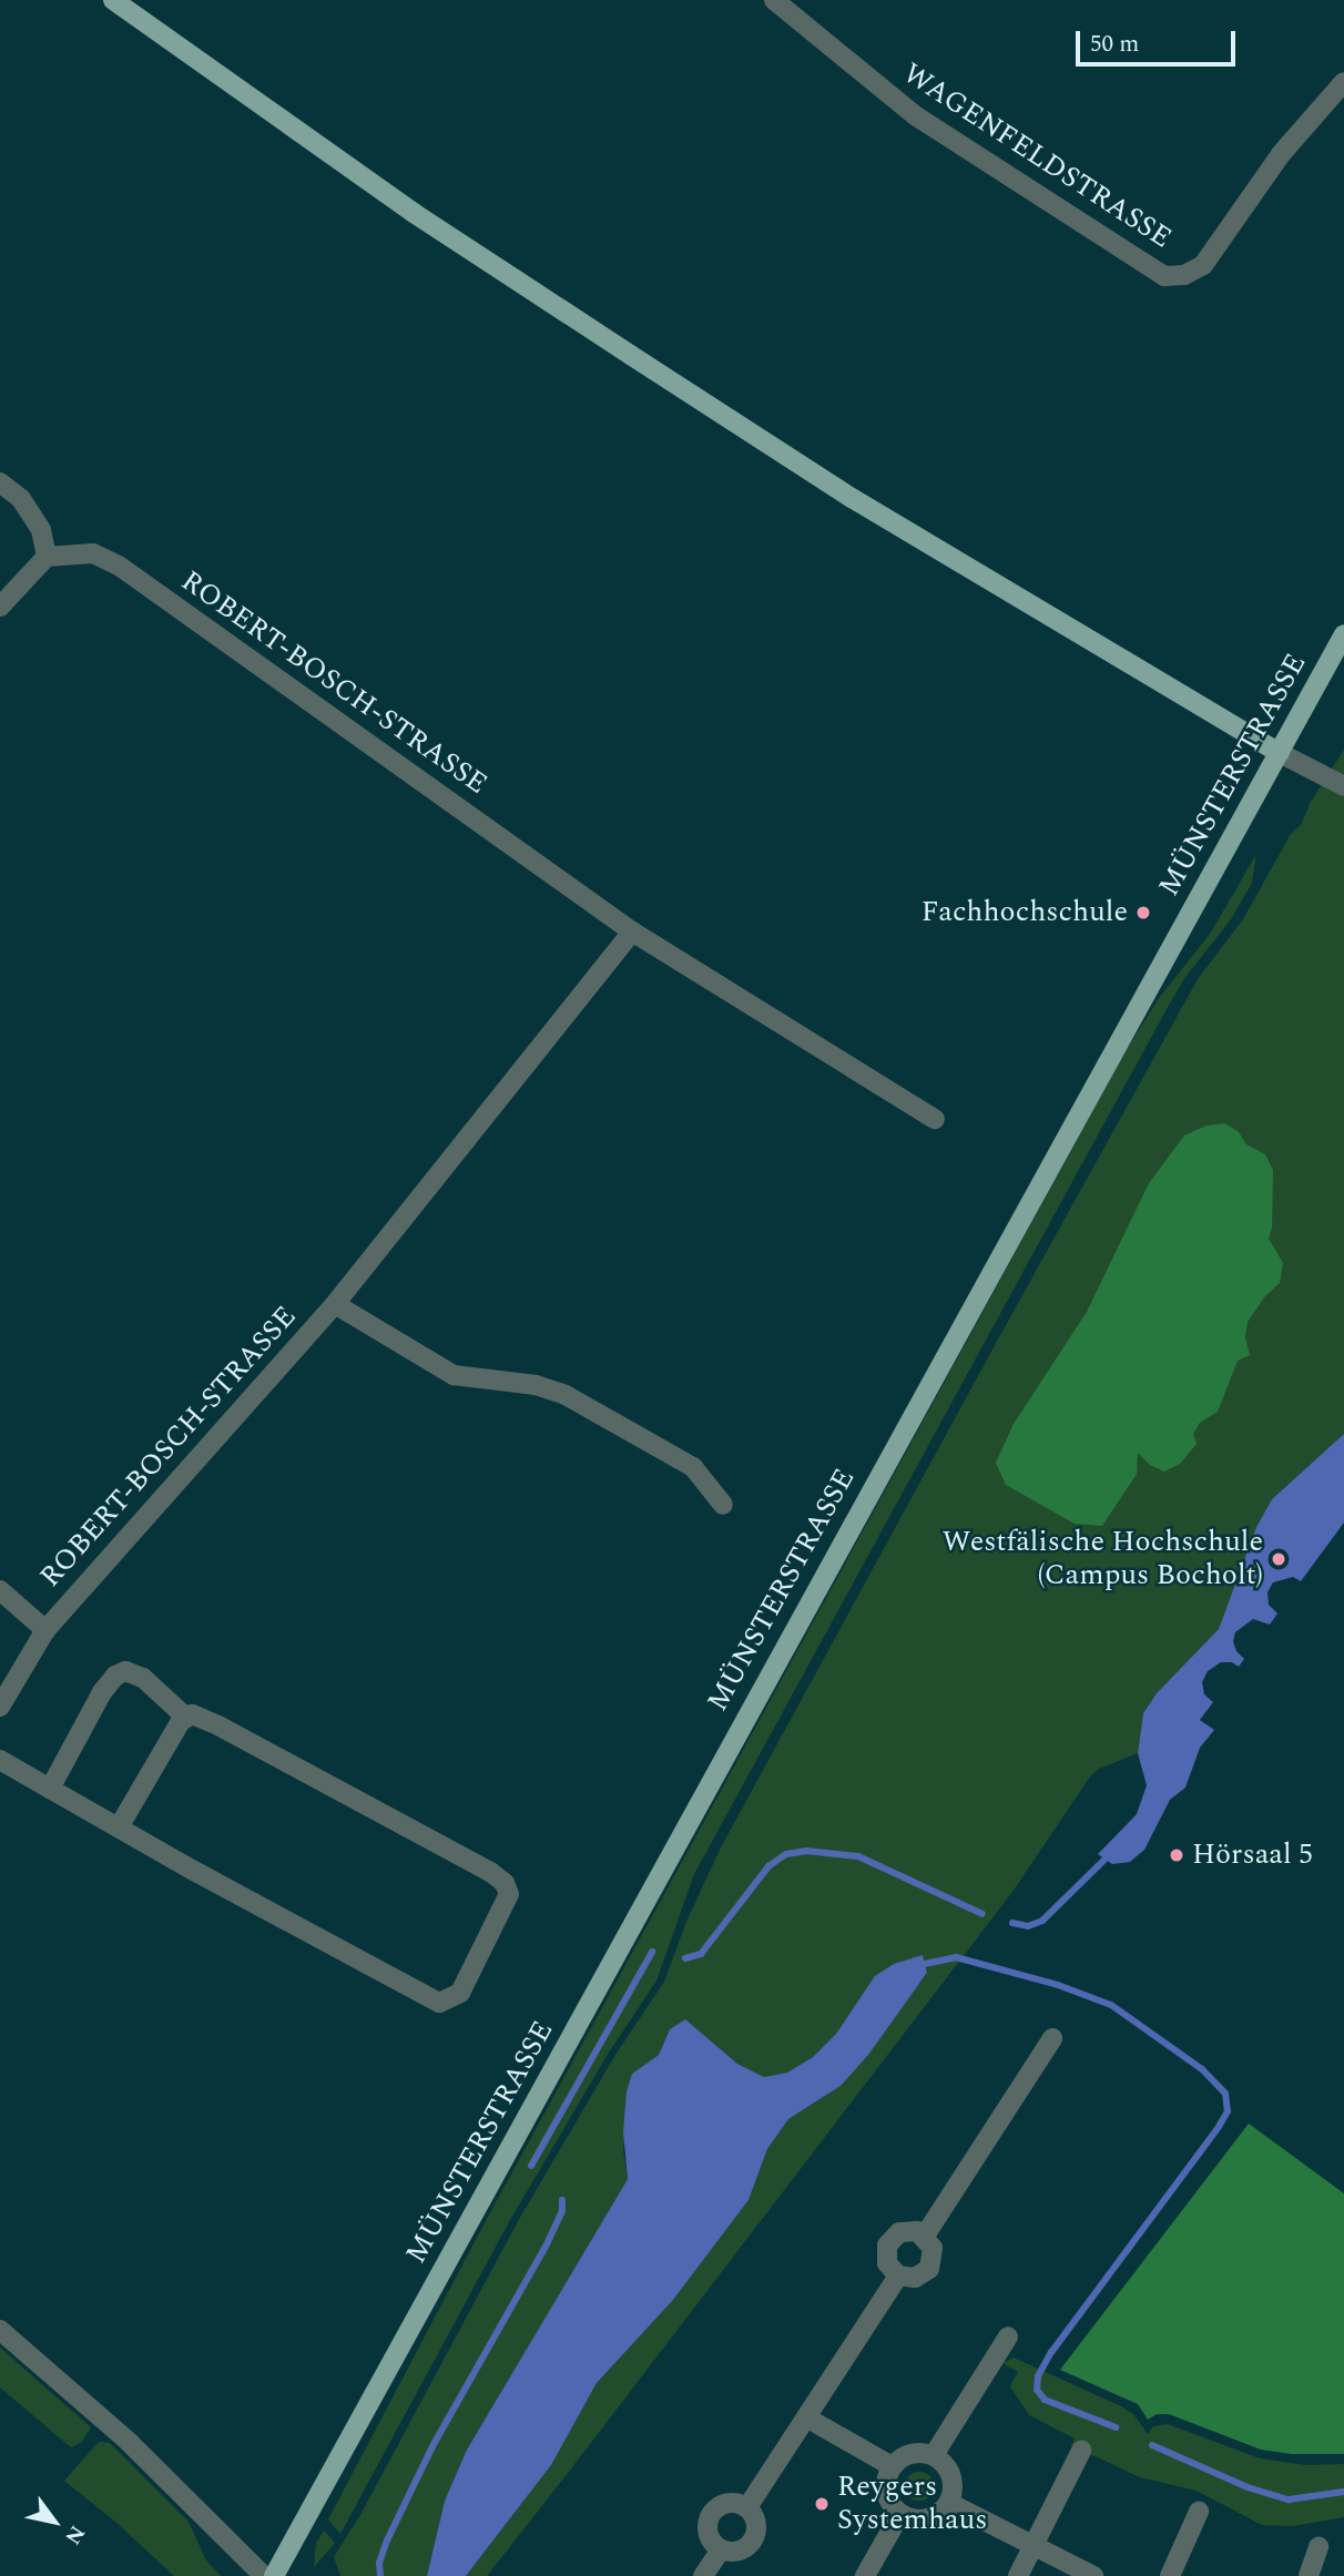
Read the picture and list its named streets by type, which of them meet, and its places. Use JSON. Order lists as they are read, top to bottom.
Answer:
{
  "streets": {
    "main road": ["MÜNSTERSTRASSE"],
    "street": ["WAGENFELDSTRASSE", "ROBERT-BOSCH-STRASSE"]
  },
  "places": [
    "Fachhochschule",
    "Westfälische Hochschule (Campus Bocholt)",
    "Hörsaal 5",
    "Reygers Systemhaus"
  ],
  "scale_bar": "50 m",
  "north": "bottom right"
}
